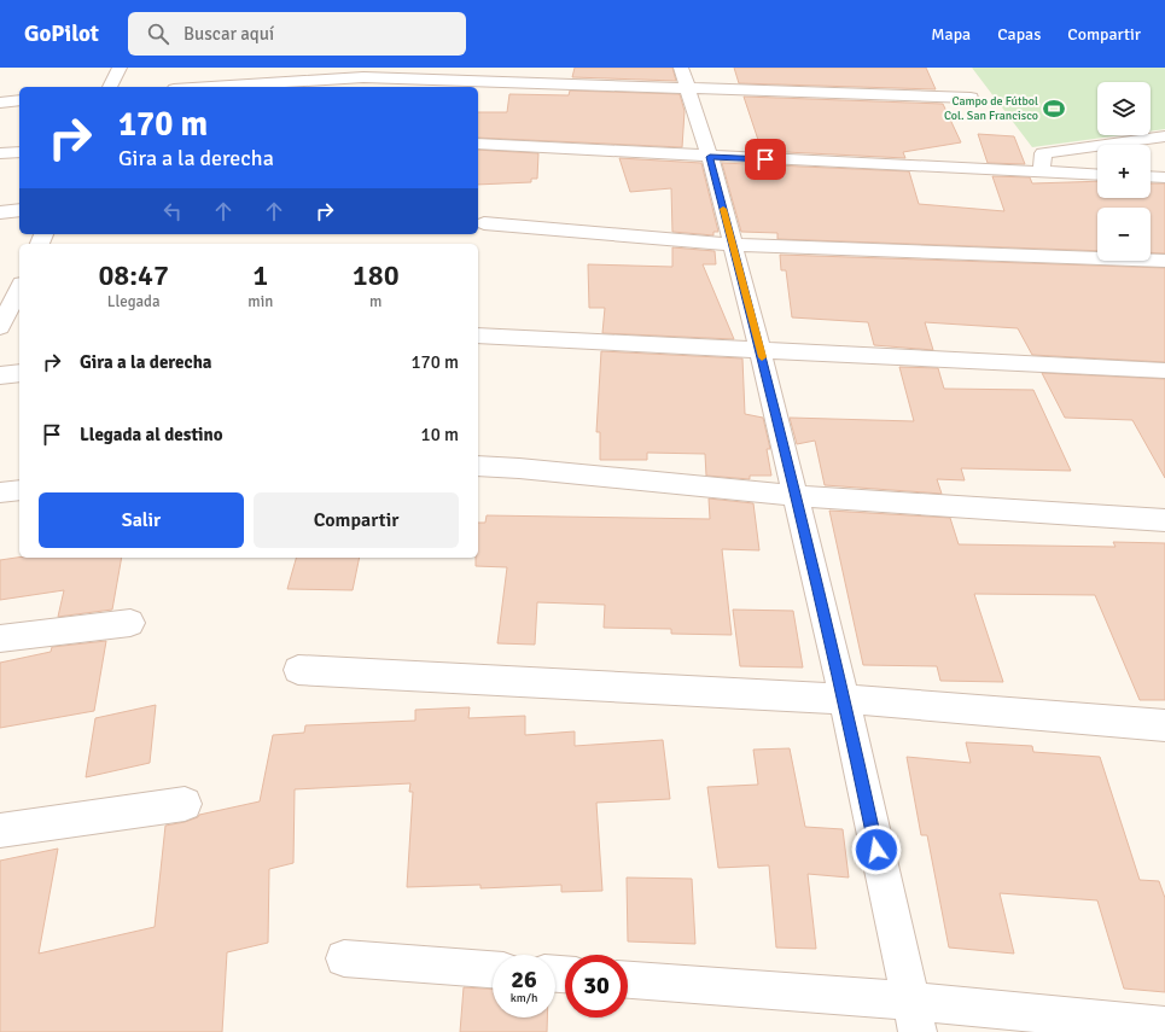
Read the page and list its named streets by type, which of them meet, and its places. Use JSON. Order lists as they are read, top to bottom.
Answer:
{
  "places": {
    "sports": ["Campo de Fútbol Col. San Francisco"]
  },
  "page": {
    "header": "GoPilot",
    "search": "Buscar aquí",
    "nav": ["Mapa", "Capas", "Compartir"],
    "map_buttons": ["+", "−"],
    "turn": ["170 m", "Gira a la derecha"],
    "eta": [
      "08:47",
      "Llegada",
      "1",
      "min",
      "180",
      "m"
    ],
    "list": [
      {
        "name": "Gira a la derecha",
        "value": "170 m"
      },
      {
        "name": "Llegada al destino",
        "value": "10 m"
      }
    ],
    "buttons": ["Salir", "Compartir"],
    "speed": "26 km/h",
    "limit": "30"
  }
}
